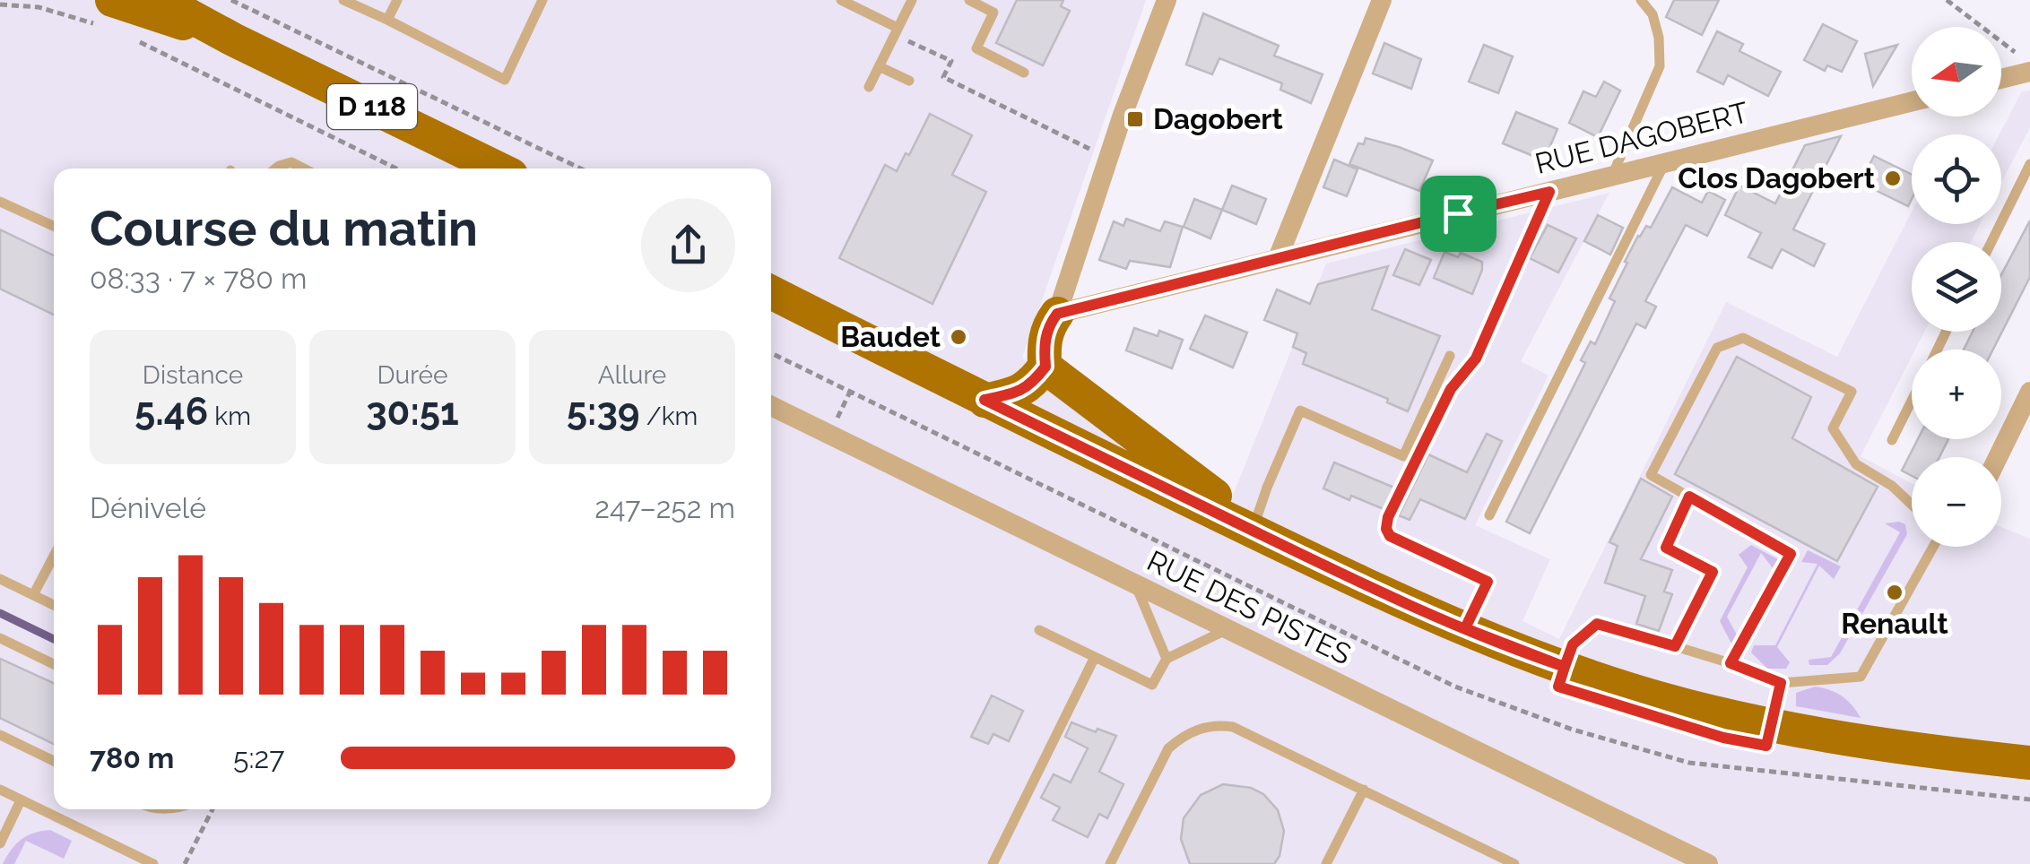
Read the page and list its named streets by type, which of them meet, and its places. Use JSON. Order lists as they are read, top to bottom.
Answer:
{
  "streets": {
    "main road": ["D 118"],
    "street": ["RUE DAGOBERT", "RUE DES PISTES"]
  },
  "places": {
    "transit": ["Dagobert"],
    "other": ["Clos Dagobert", "Baudet", "Renault"]
  },
  "north": "left",
  "page": {
    "map_buttons": ["+", "−"],
    "heading": ["Course du matin", "08:33 · 7 × 780 m"],
    "stats": [
      ["Distance", "5.46 km"],
      ["Durée", "30:51"],
      ["Allure", "5:39 /km"]
    ],
    "chart": ["Dénivelé", "247–252 m"],
    "list": [
      {
        "name": "780 m",
        "note": "5:27"
      }
    ]
  }
}
